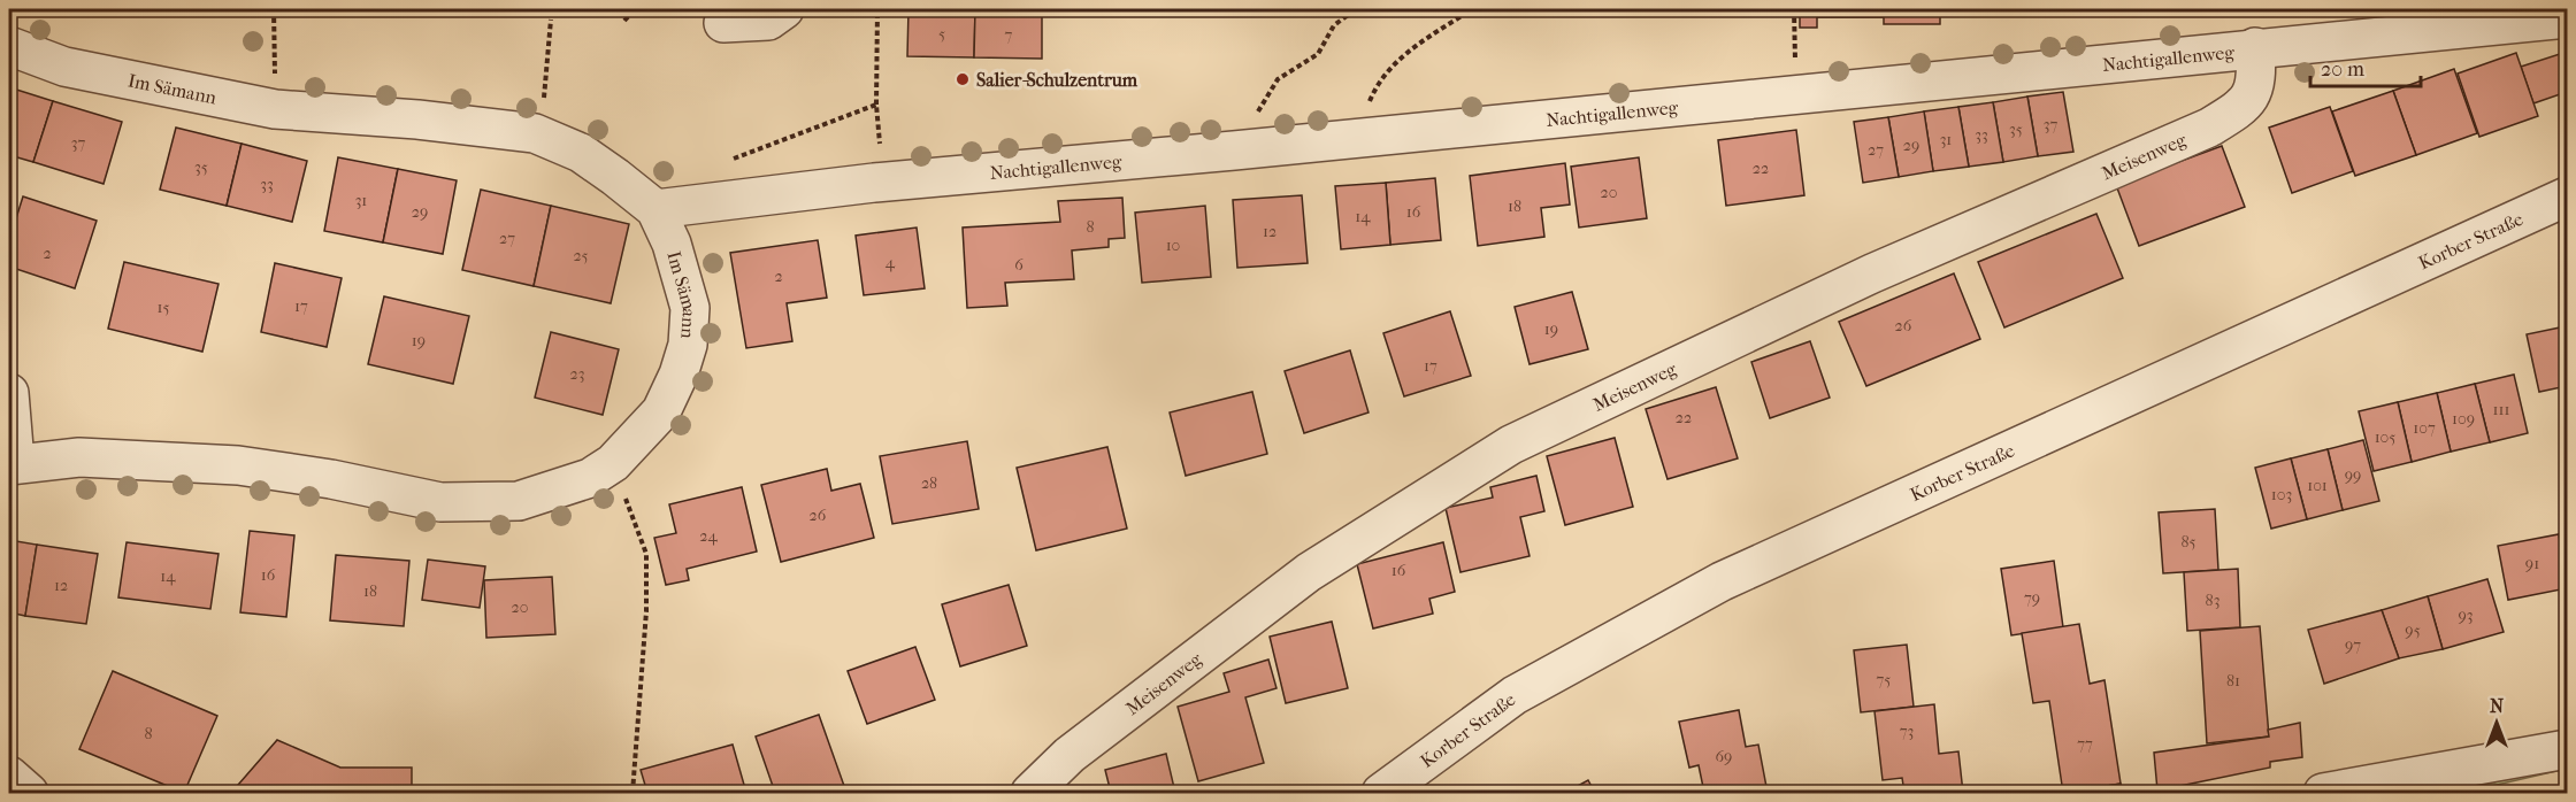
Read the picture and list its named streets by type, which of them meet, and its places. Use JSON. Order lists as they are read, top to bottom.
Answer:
{
  "streets": {
    "street": [
      "Nachtigallenweg",
      "Im Sämann",
      "Meisenweg",
      "Korber Straße"
    ]
  },
  "crossings": [
    ["Nachtigallenweg", "Im Sämann"],
    ["Nachtigallenweg", "Meisenweg"]
  ],
  "places": ["Salier-Schulzentrum"],
  "house_numbers": [
    "5",
    "7",
    "37",
    "35",
    "33",
    "31",
    "37",
    "29",
    "27",
    "35",
    "22",
    "33",
    "20",
    "31",
    "18",
    "29",
    "16",
    "14",
    "8",
    "12",
    "27",
    "10",
    "2",
    "25",
    "4",
    "6",
    "2",
    "17",
    "15",
    "26",
    "19",
    "19",
    "17",
    "23",
    "111",
    "22",
    "109",
    "107",
    "105",
    "99",
    "28",
    "101",
    "103",
    "26",
    "24",
    "85",
    "91",
    "16",
    "16",
    "14",
    "12",
    "18",
    "79",
    "83",
    "20",
    "93",
    "95",
    "97",
    "75",
    "81",
    "73",
    "8",
    "77",
    "69"
  ],
  "scale_bar": "20 m",
  "north": "top"
}
